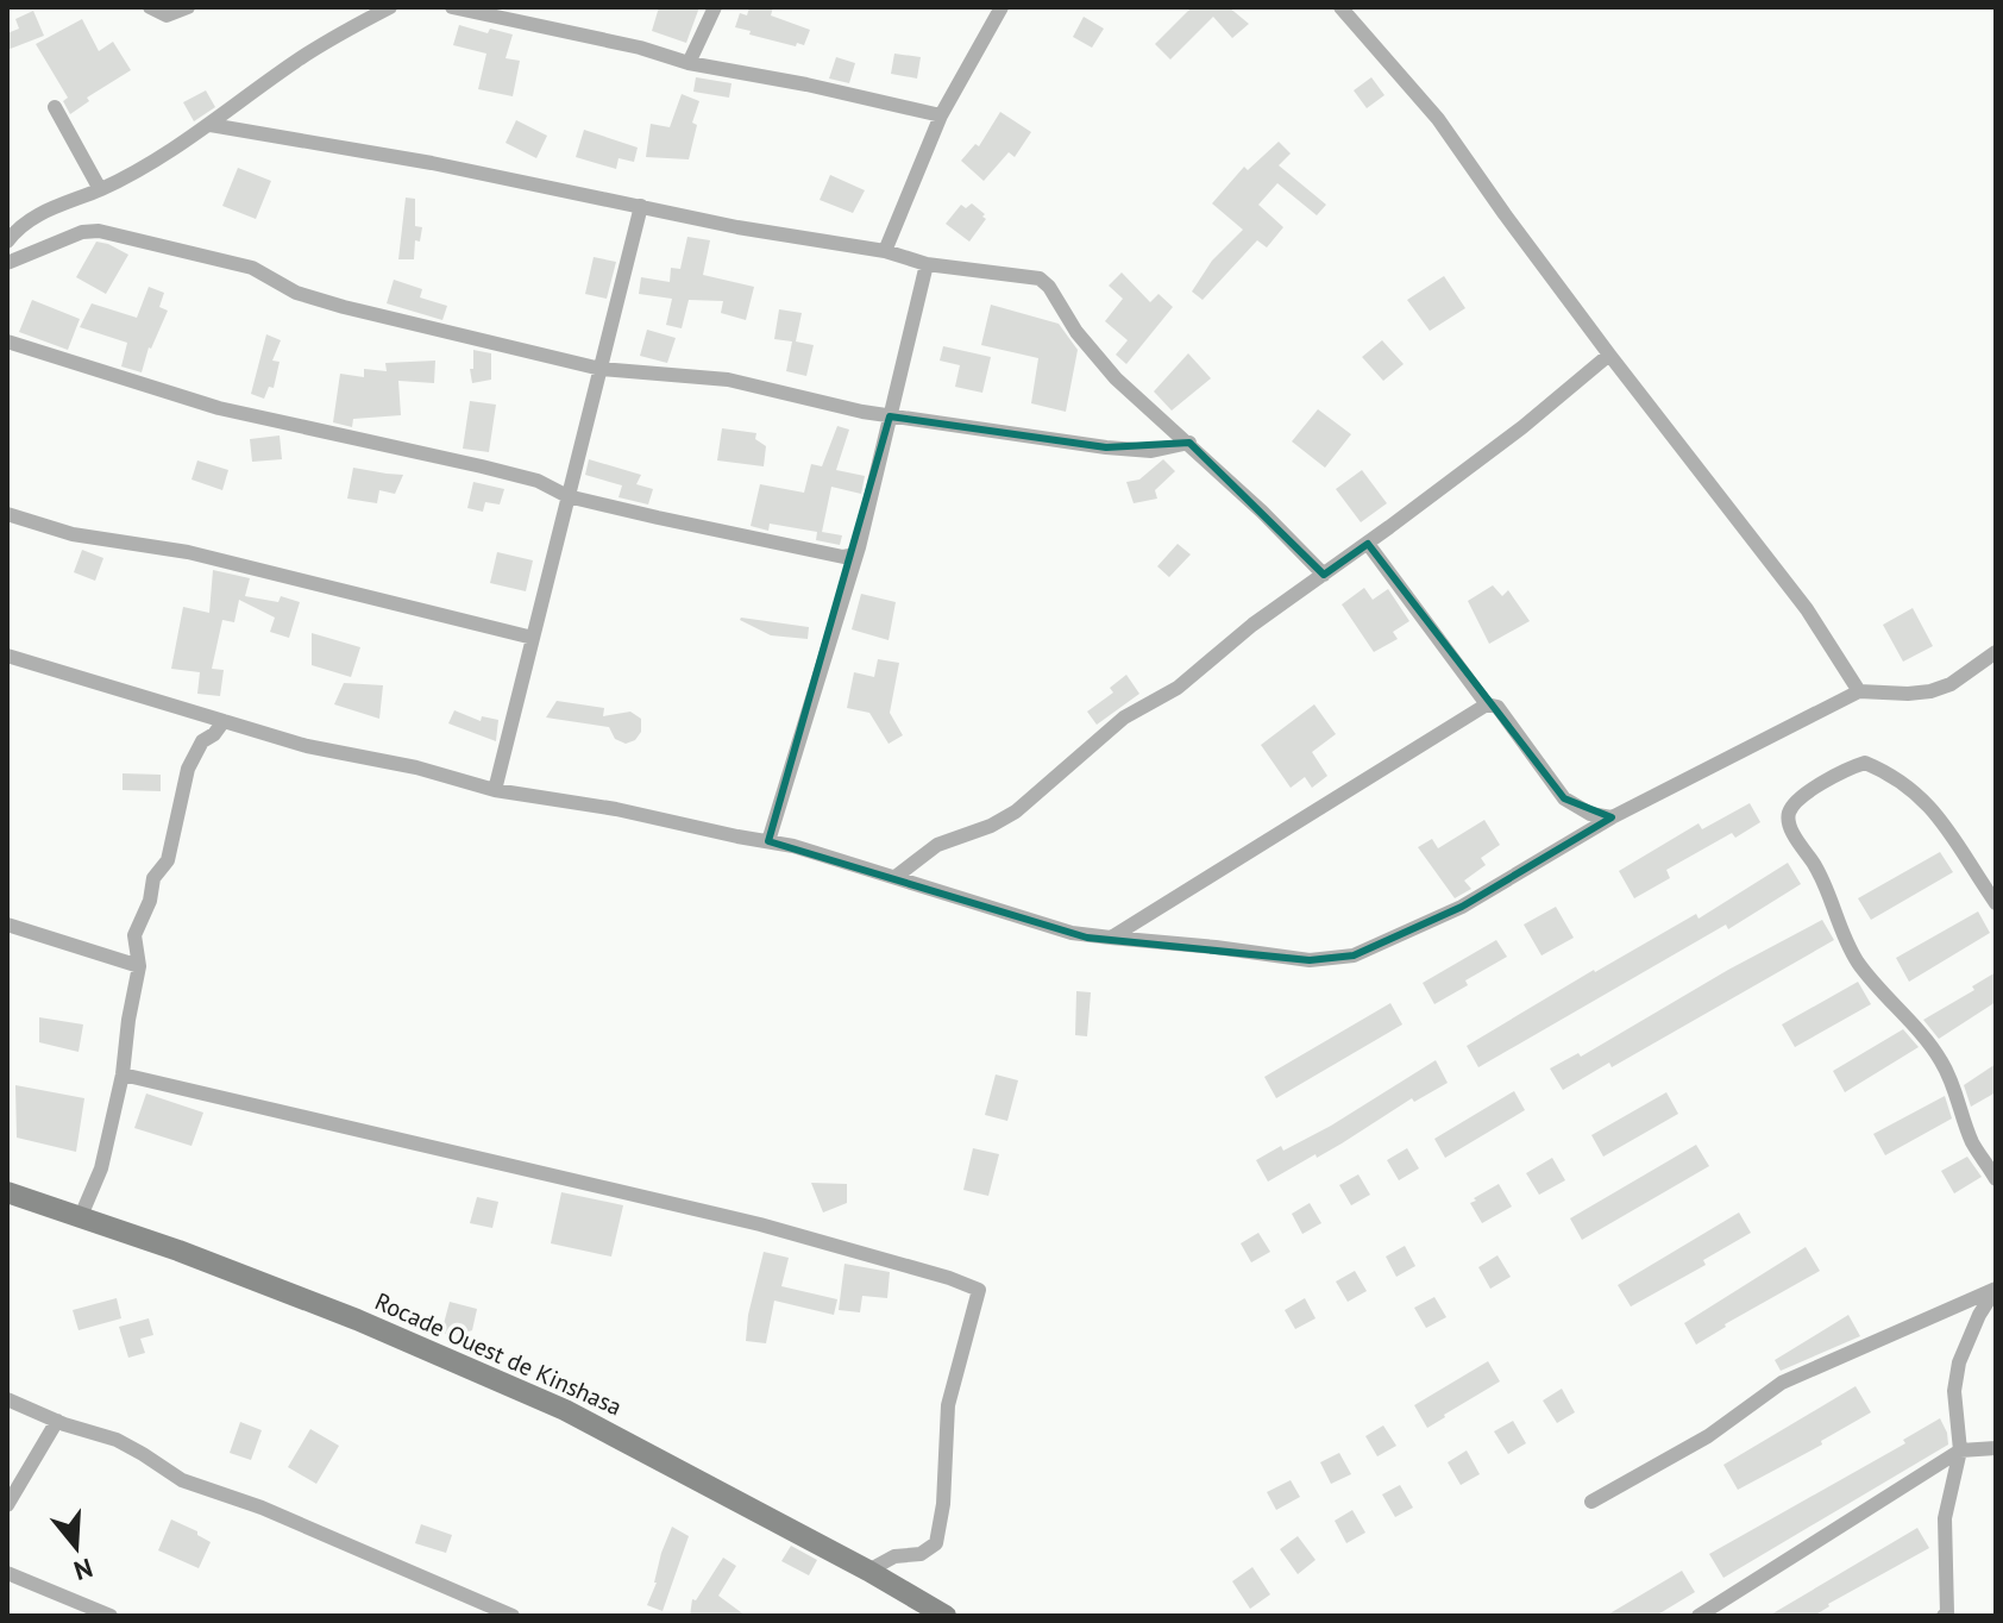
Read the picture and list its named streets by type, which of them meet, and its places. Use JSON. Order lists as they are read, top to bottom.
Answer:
{
  "streets": {
    "main road": ["Rocade Ouest de Kinshasa"]
  },
  "north": "bottom"
}
